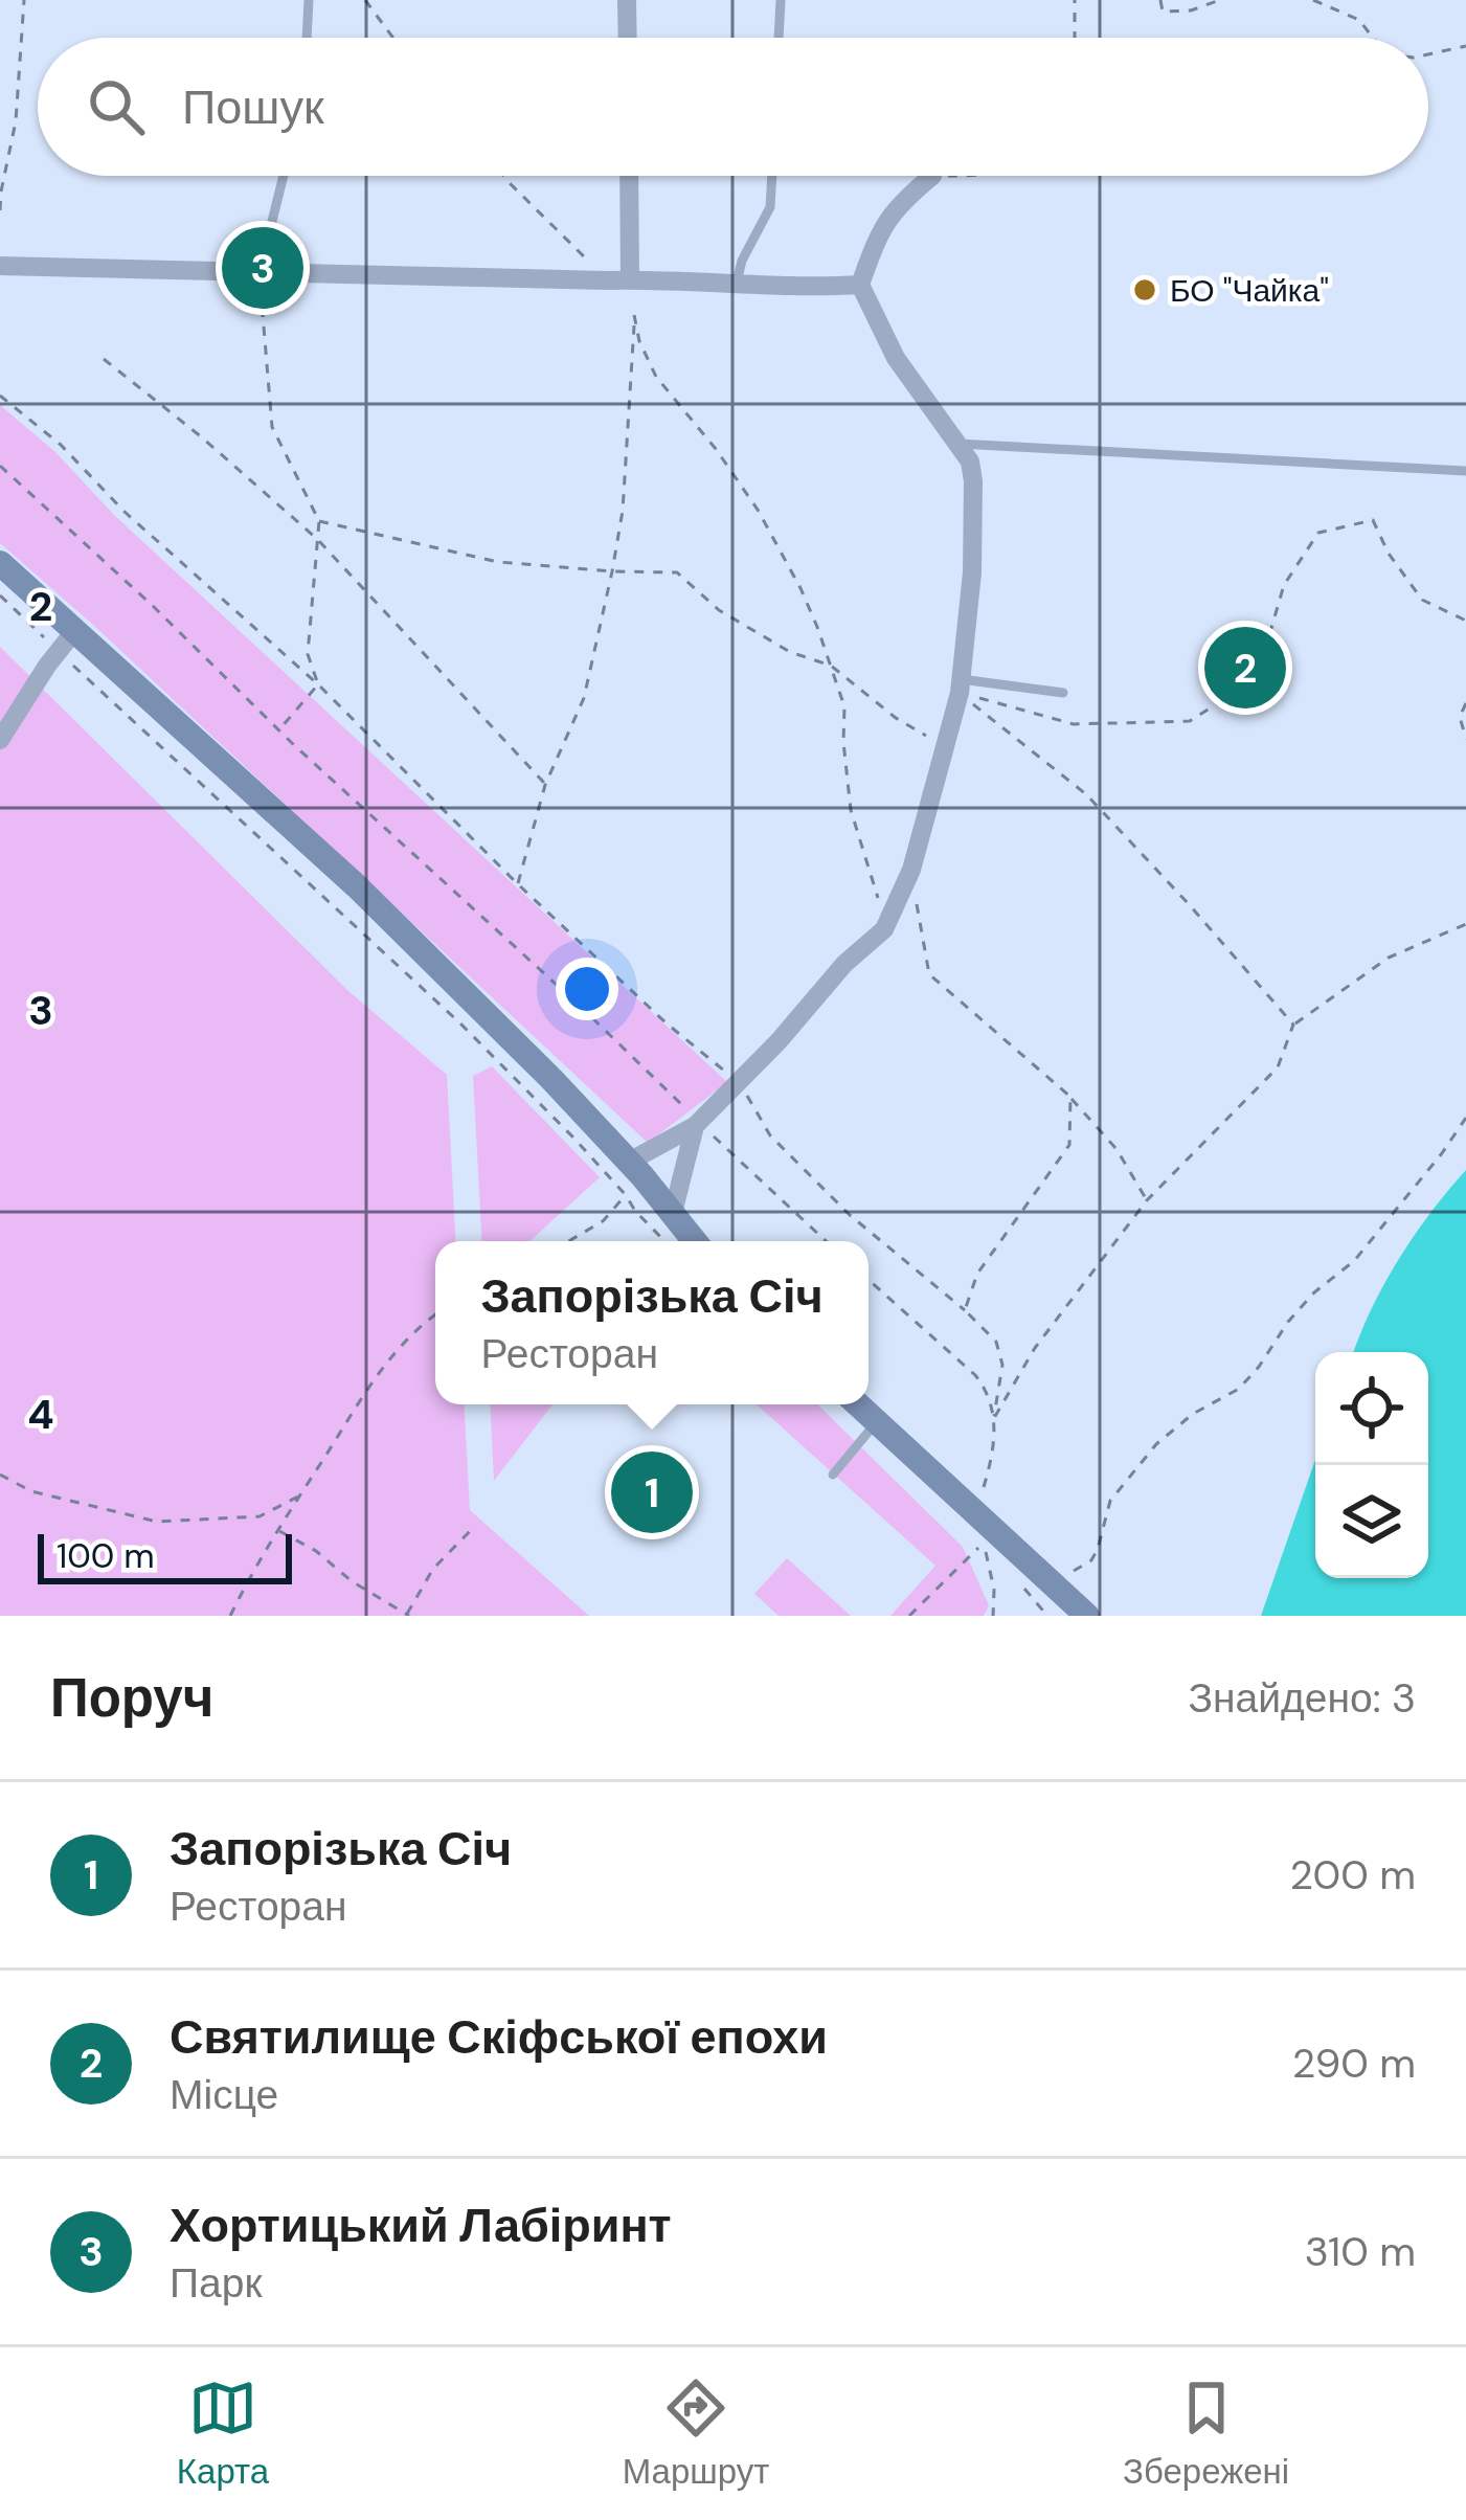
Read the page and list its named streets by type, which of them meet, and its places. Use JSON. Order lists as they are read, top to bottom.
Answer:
{
  "places": ["БО \"Чайка\""],
  "scale_bar": "100 m",
  "page": {
    "search": "Пошук",
    "pins": ["3", "2", "1"],
    "popup": ["Запорізька Січ", "Ресторан"],
    "scale": "100 m",
    "heading": ["Поруч", "Знайдено: 3"],
    "list": [
      {
        "mark": "1",
        "name": "Запорізька Січ",
        "note": "Ресторан",
        "value": "200 m"
      },
      {
        "mark": "2",
        "name": "Святилище Скіфської епохи",
        "note": "Місце",
        "value": "290 m"
      },
      {
        "mark": "3",
        "name": "Хортицький Лабіринт",
        "note": "Парк",
        "value": "310 m"
      }
    ],
    "nav": ["Карта", "Маршрут", "Збережені"]
  },
  "grid": {
    "rows": ["2", "3", "4"]
  }
}
